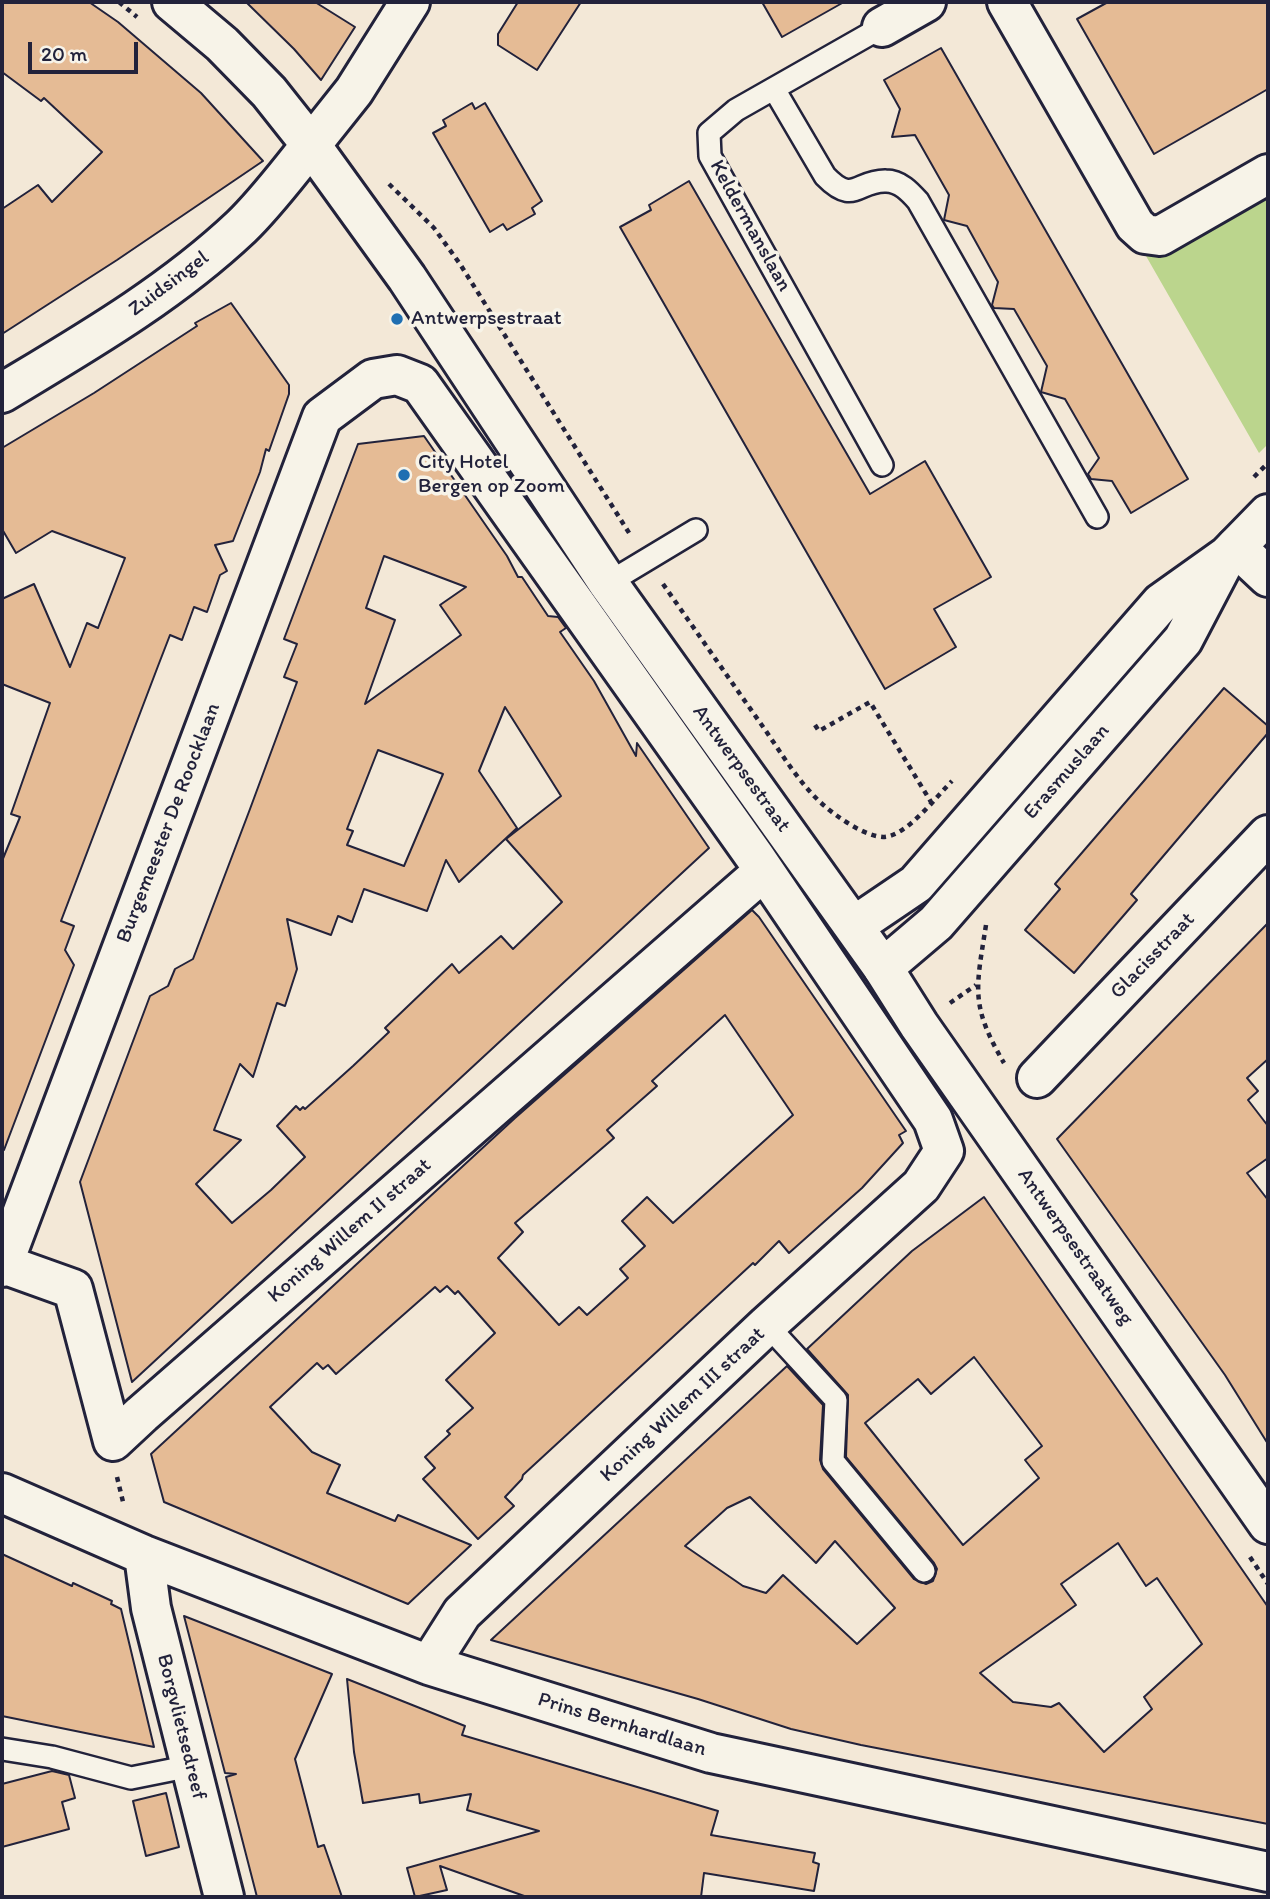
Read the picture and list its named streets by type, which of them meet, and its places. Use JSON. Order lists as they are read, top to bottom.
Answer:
{
  "streets": {
    "street": [
      "Keldermanslaan",
      "Zuidsingel",
      "Antwerpsestraat",
      "Erasmuslaan",
      "Burgemeester De Roocklaan",
      "Glacisstraat",
      "Koning Willem II straat",
      "Antwerpsestraatweg",
      "Koning Willem III straat",
      "Prins Bernhardlaan",
      "Borgvlietsedreef"
    ]
  },
  "crossings": [
    ["Zuidsingel", "Antwerpsestraat"],
    ["Antwerpsestraat", "Erasmuslaan"],
    ["Antwerpsestraat", "Burgemeester De Roocklaan"],
    ["Antwerpsestraat", "Koning Willem II straat"],
    ["Antwerpsestraat", "Antwerpsestraatweg"],
    ["Antwerpsestraat", "Koning Willem III straat"],
    ["Erasmuslaan", "Antwerpsestraatweg"],
    ["Koning Willem III straat", "Prins Bernhardlaan"],
    ["Prins Bernhardlaan", "Borgvlietsedreef"]
  ],
  "places": ["Antwerpsestraat", "City Hotel Bergen op Zoom"],
  "scale_bar": "20 m"
}
